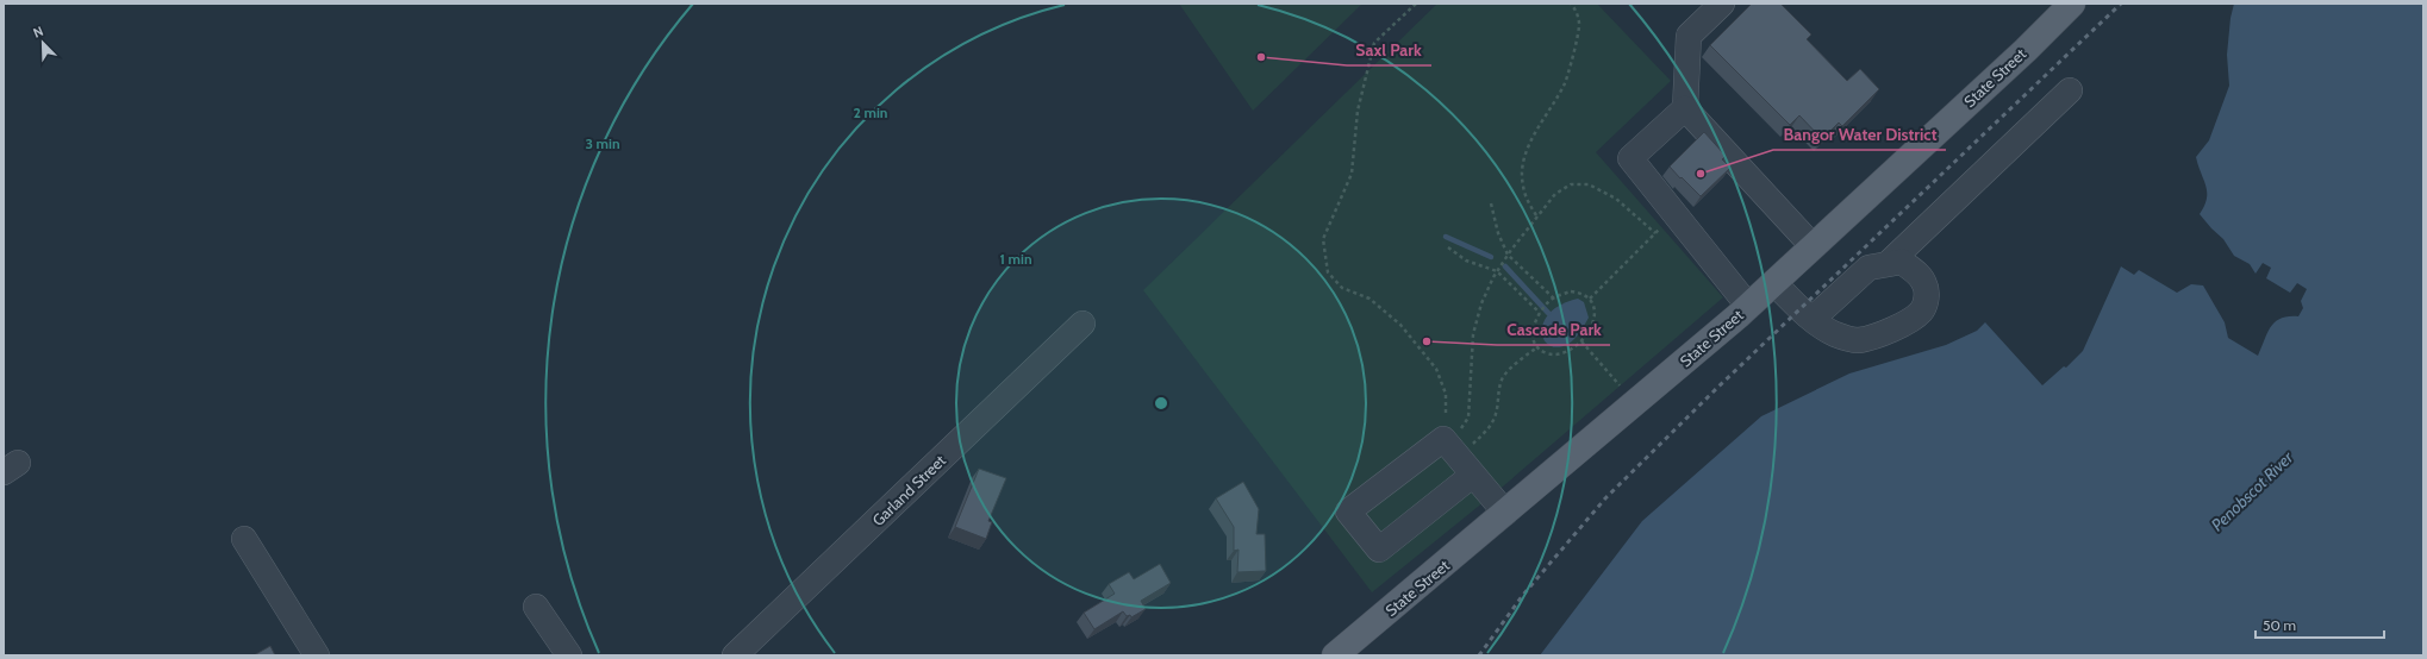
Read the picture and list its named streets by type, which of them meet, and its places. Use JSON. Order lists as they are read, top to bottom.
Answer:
{
  "streets": {
    "main road": ["State Street"],
    "street": ["Garland Street"]
  },
  "water": ["Penobscot River"],
  "places": ["Saxl Park", "Bangor Water District", "Cascade Park"],
  "scale_bar": "50 m",
  "north": "top left",
  "rings": ["2 min", "3 min", "1 min"]
}
